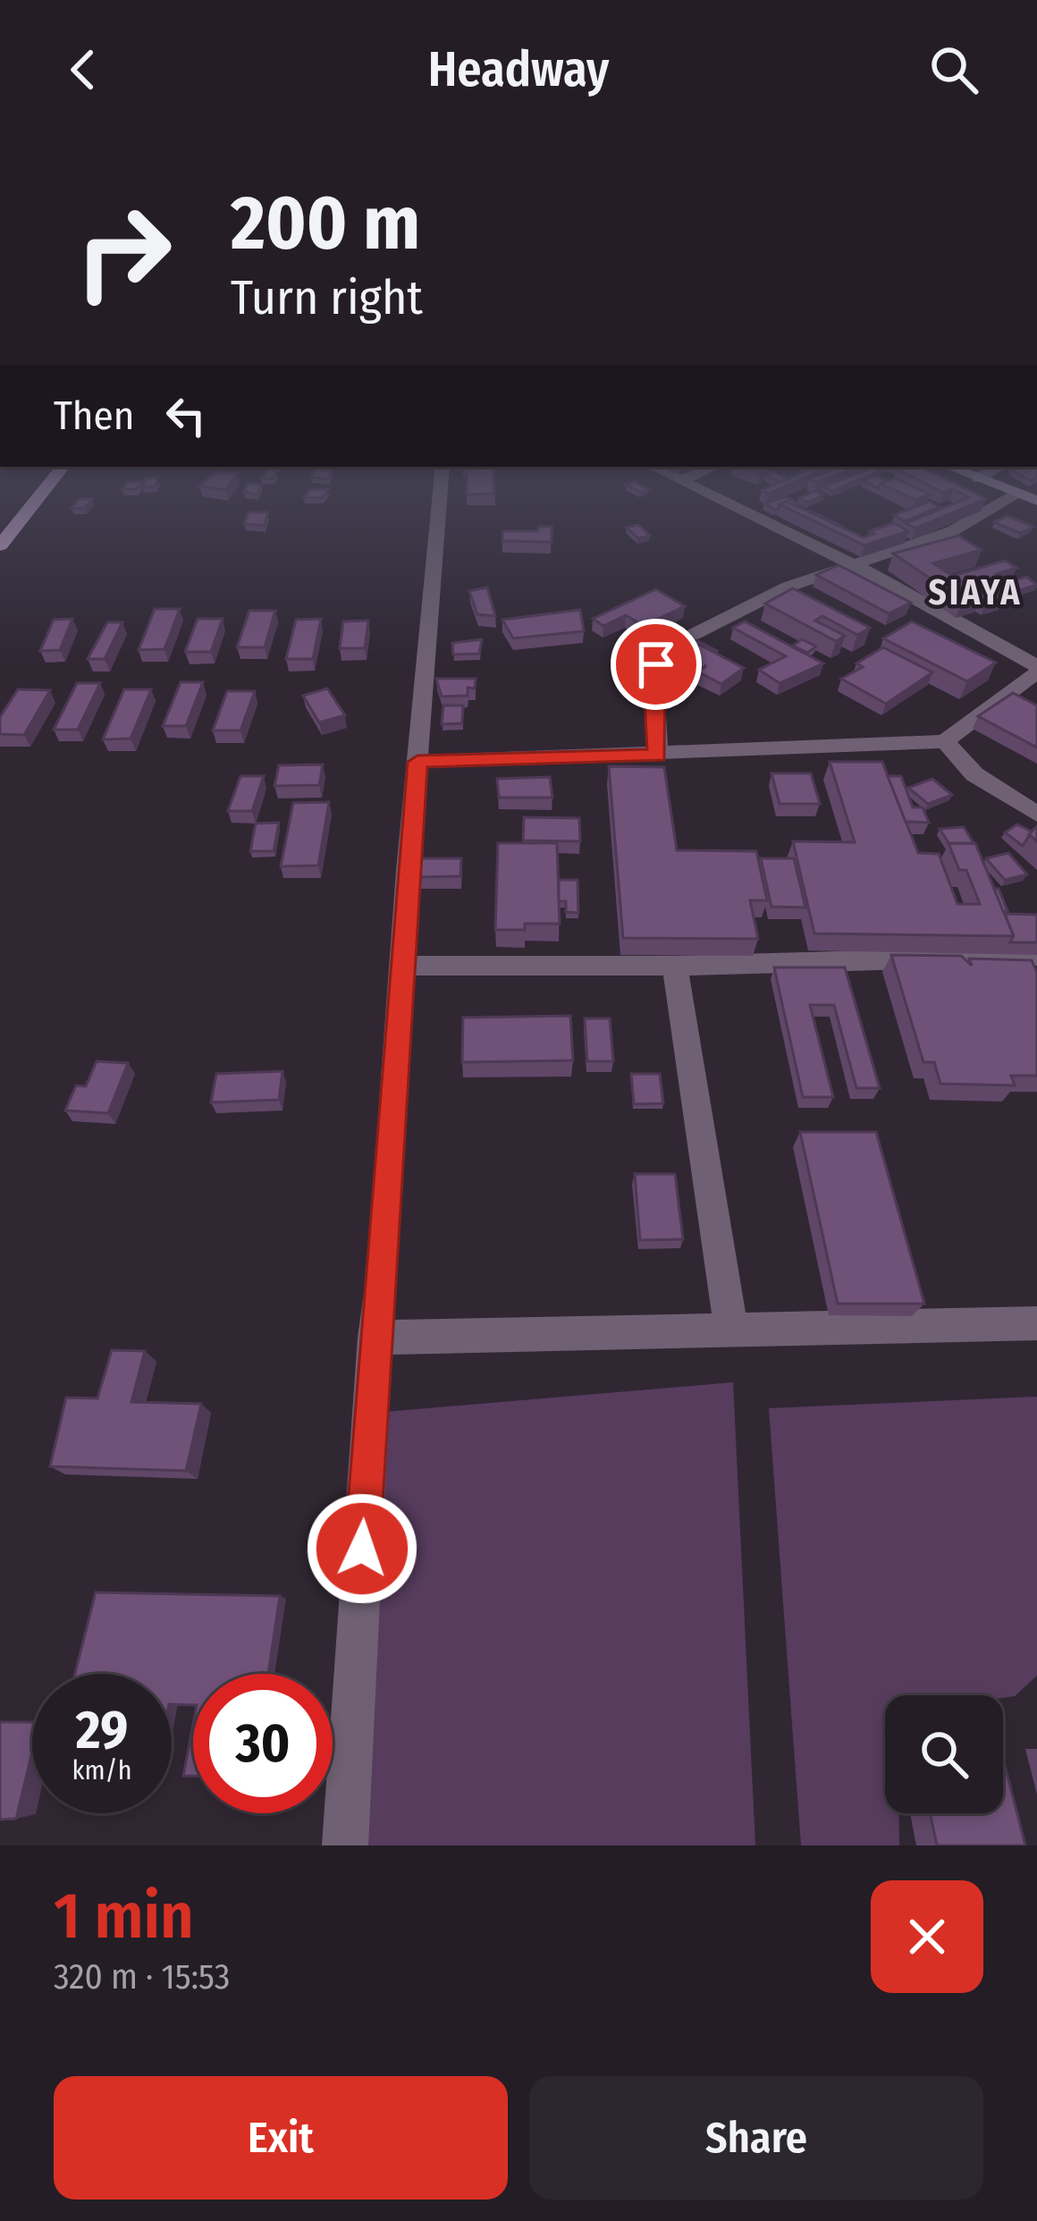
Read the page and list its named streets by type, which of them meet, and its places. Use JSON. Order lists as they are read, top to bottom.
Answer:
{
  "districts": ["SIAYA"],
  "page": {
    "header": "Headway",
    "turn": ["200 m", "Turn right"],
    "then": "Then",
    "speed": "29 km/h",
    "limit": "30",
    "heading": ["1 min", "320 m · 15:53"],
    "buttons": ["Exit", "Share"]
  }
}
